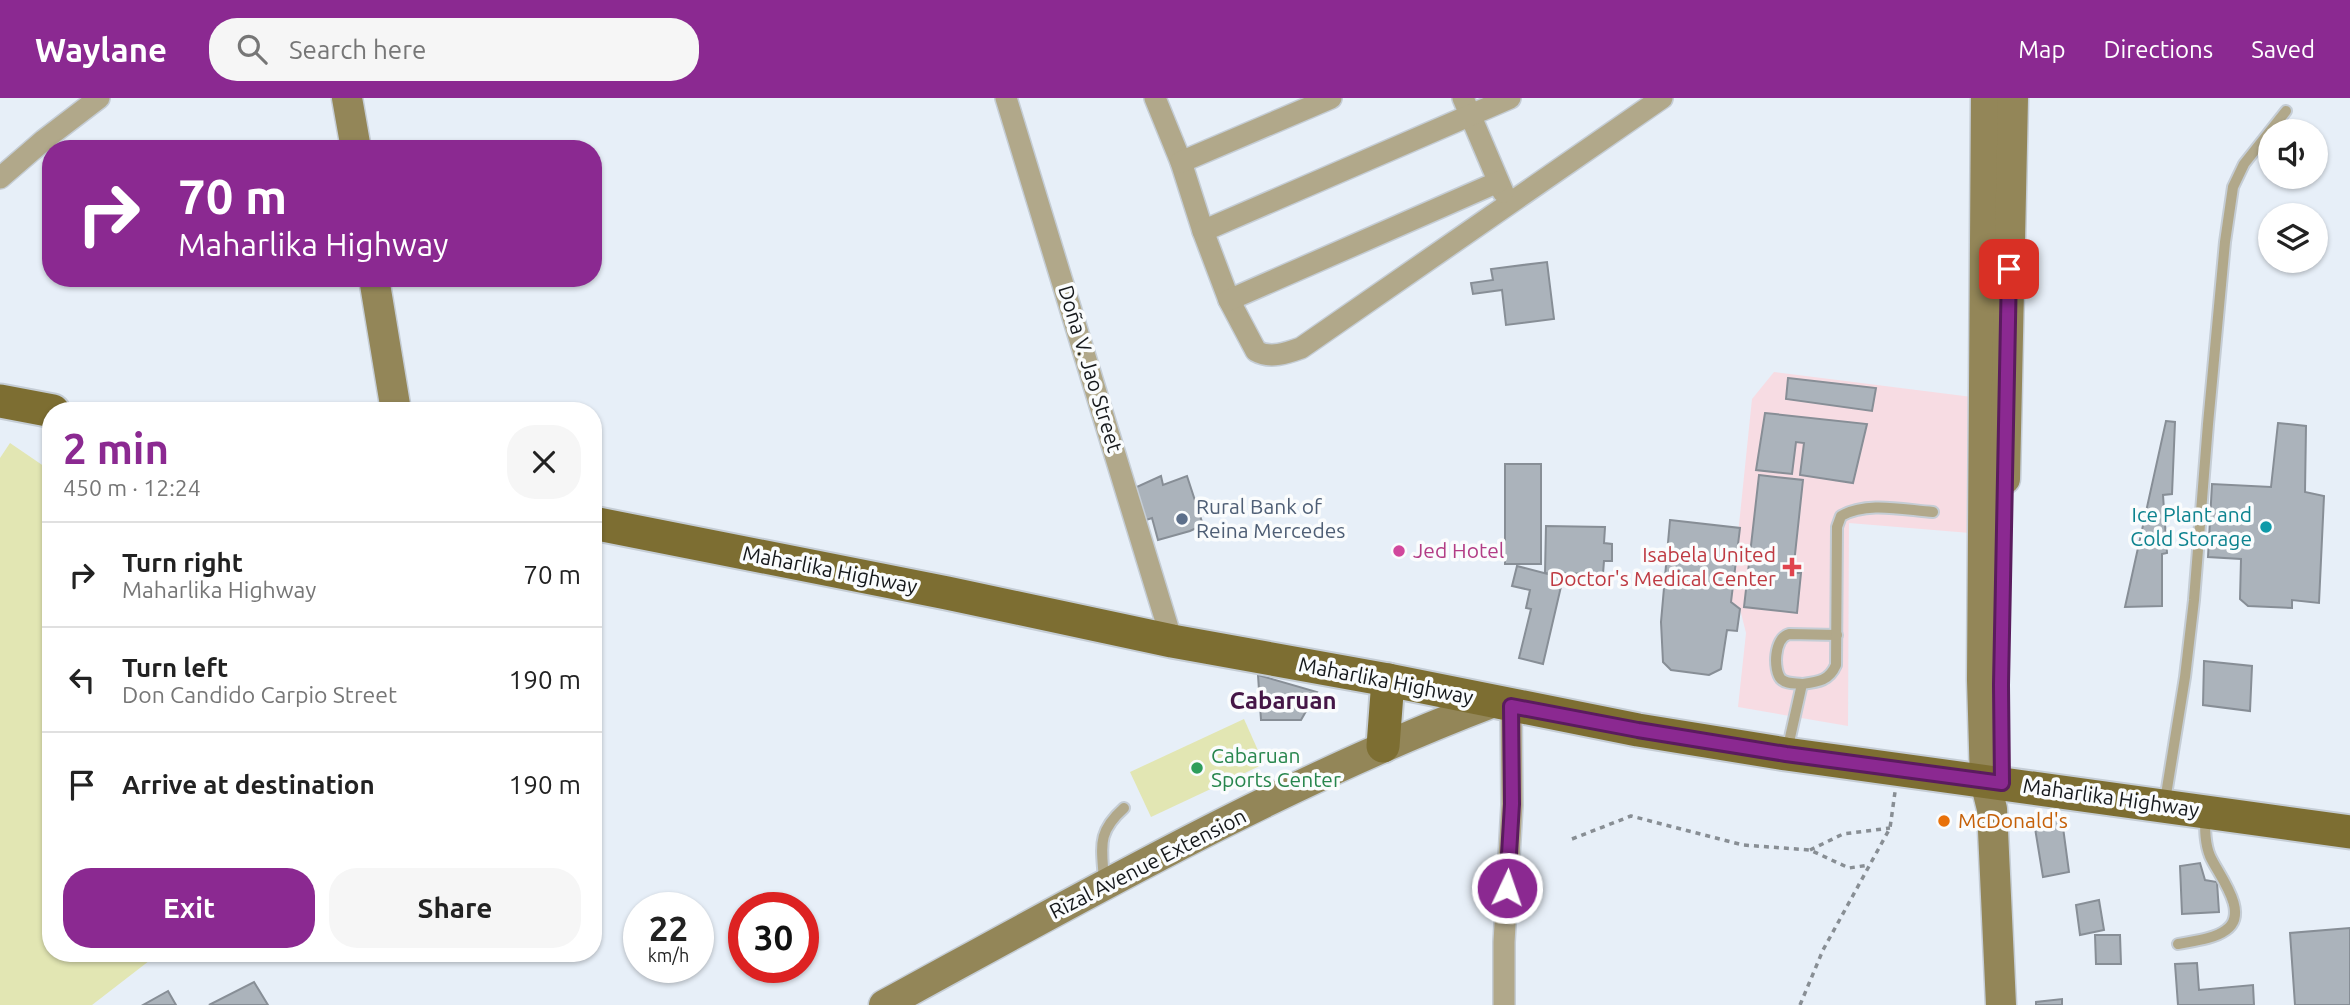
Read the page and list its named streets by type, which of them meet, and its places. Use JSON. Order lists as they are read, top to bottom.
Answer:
{
  "streets": {
    "main road": ["Maharlika Highway"],
    "street": ["Doña V. Jao Street", "Rizal Avenue Extension"]
  },
  "crossings": [
    ["Doña V. Jao Street", "Maharlika Highway"],
    ["Maharlika Highway", "Rizal Avenue Extension"]
  ],
  "districts": ["Cabaruan"],
  "places": {
    "other": [
      "Rural Bank of Reina Mercedes",
      "Ice Plant and Cold Storage",
      "Jed Hotel",
      "Cabaruan Sports Center",
      "McDonald's"
    ],
    "health": ["Isabela United Doctor's Medical Center"]
  },
  "page": {
    "header": "Waylane",
    "search": "Search here",
    "nav": ["Map", "Directions", "Saved"],
    "turn": ["70 m", "Maharlika Highway"],
    "heading": ["2 min", "450 m · 12:24"],
    "list": [
      {
        "name": "Turn right",
        "note": "Maharlika Highway",
        "value": "70 m"
      },
      {
        "name": "Turn left",
        "note": "Don Candido Carpio Street",
        "value": "190 m"
      },
      {
        "name": "Arrive at destination",
        "value": "190 m"
      }
    ],
    "buttons": ["Exit", "Share"],
    "speed": "22 km/h",
    "limit": "30"
  }
}
